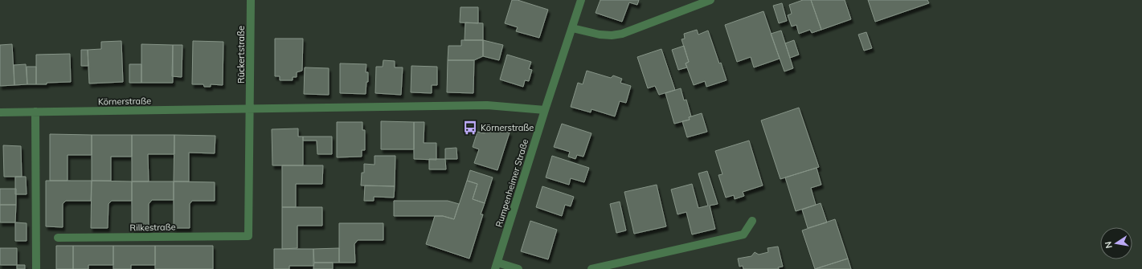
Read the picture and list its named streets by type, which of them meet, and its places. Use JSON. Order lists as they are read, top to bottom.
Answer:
{
  "streets": {
    "street": [
      "Rückertstraße",
      "Körnerstraße",
      "Rumpenheimer Straße",
      "Rilkestraße"
    ]
  },
  "crossings": [
    ["Rückertstraße", "Körnerstraße"],
    ["Rückertstraße", "Rilkestraße"],
    ["Körnerstraße", "Rumpenheimer Straße"],
    ["Körnerstraße", "Rilkestraße"]
  ],
  "places": {
    "bus stop": ["Körnerstraße"]
  },
  "north": "left"
}
